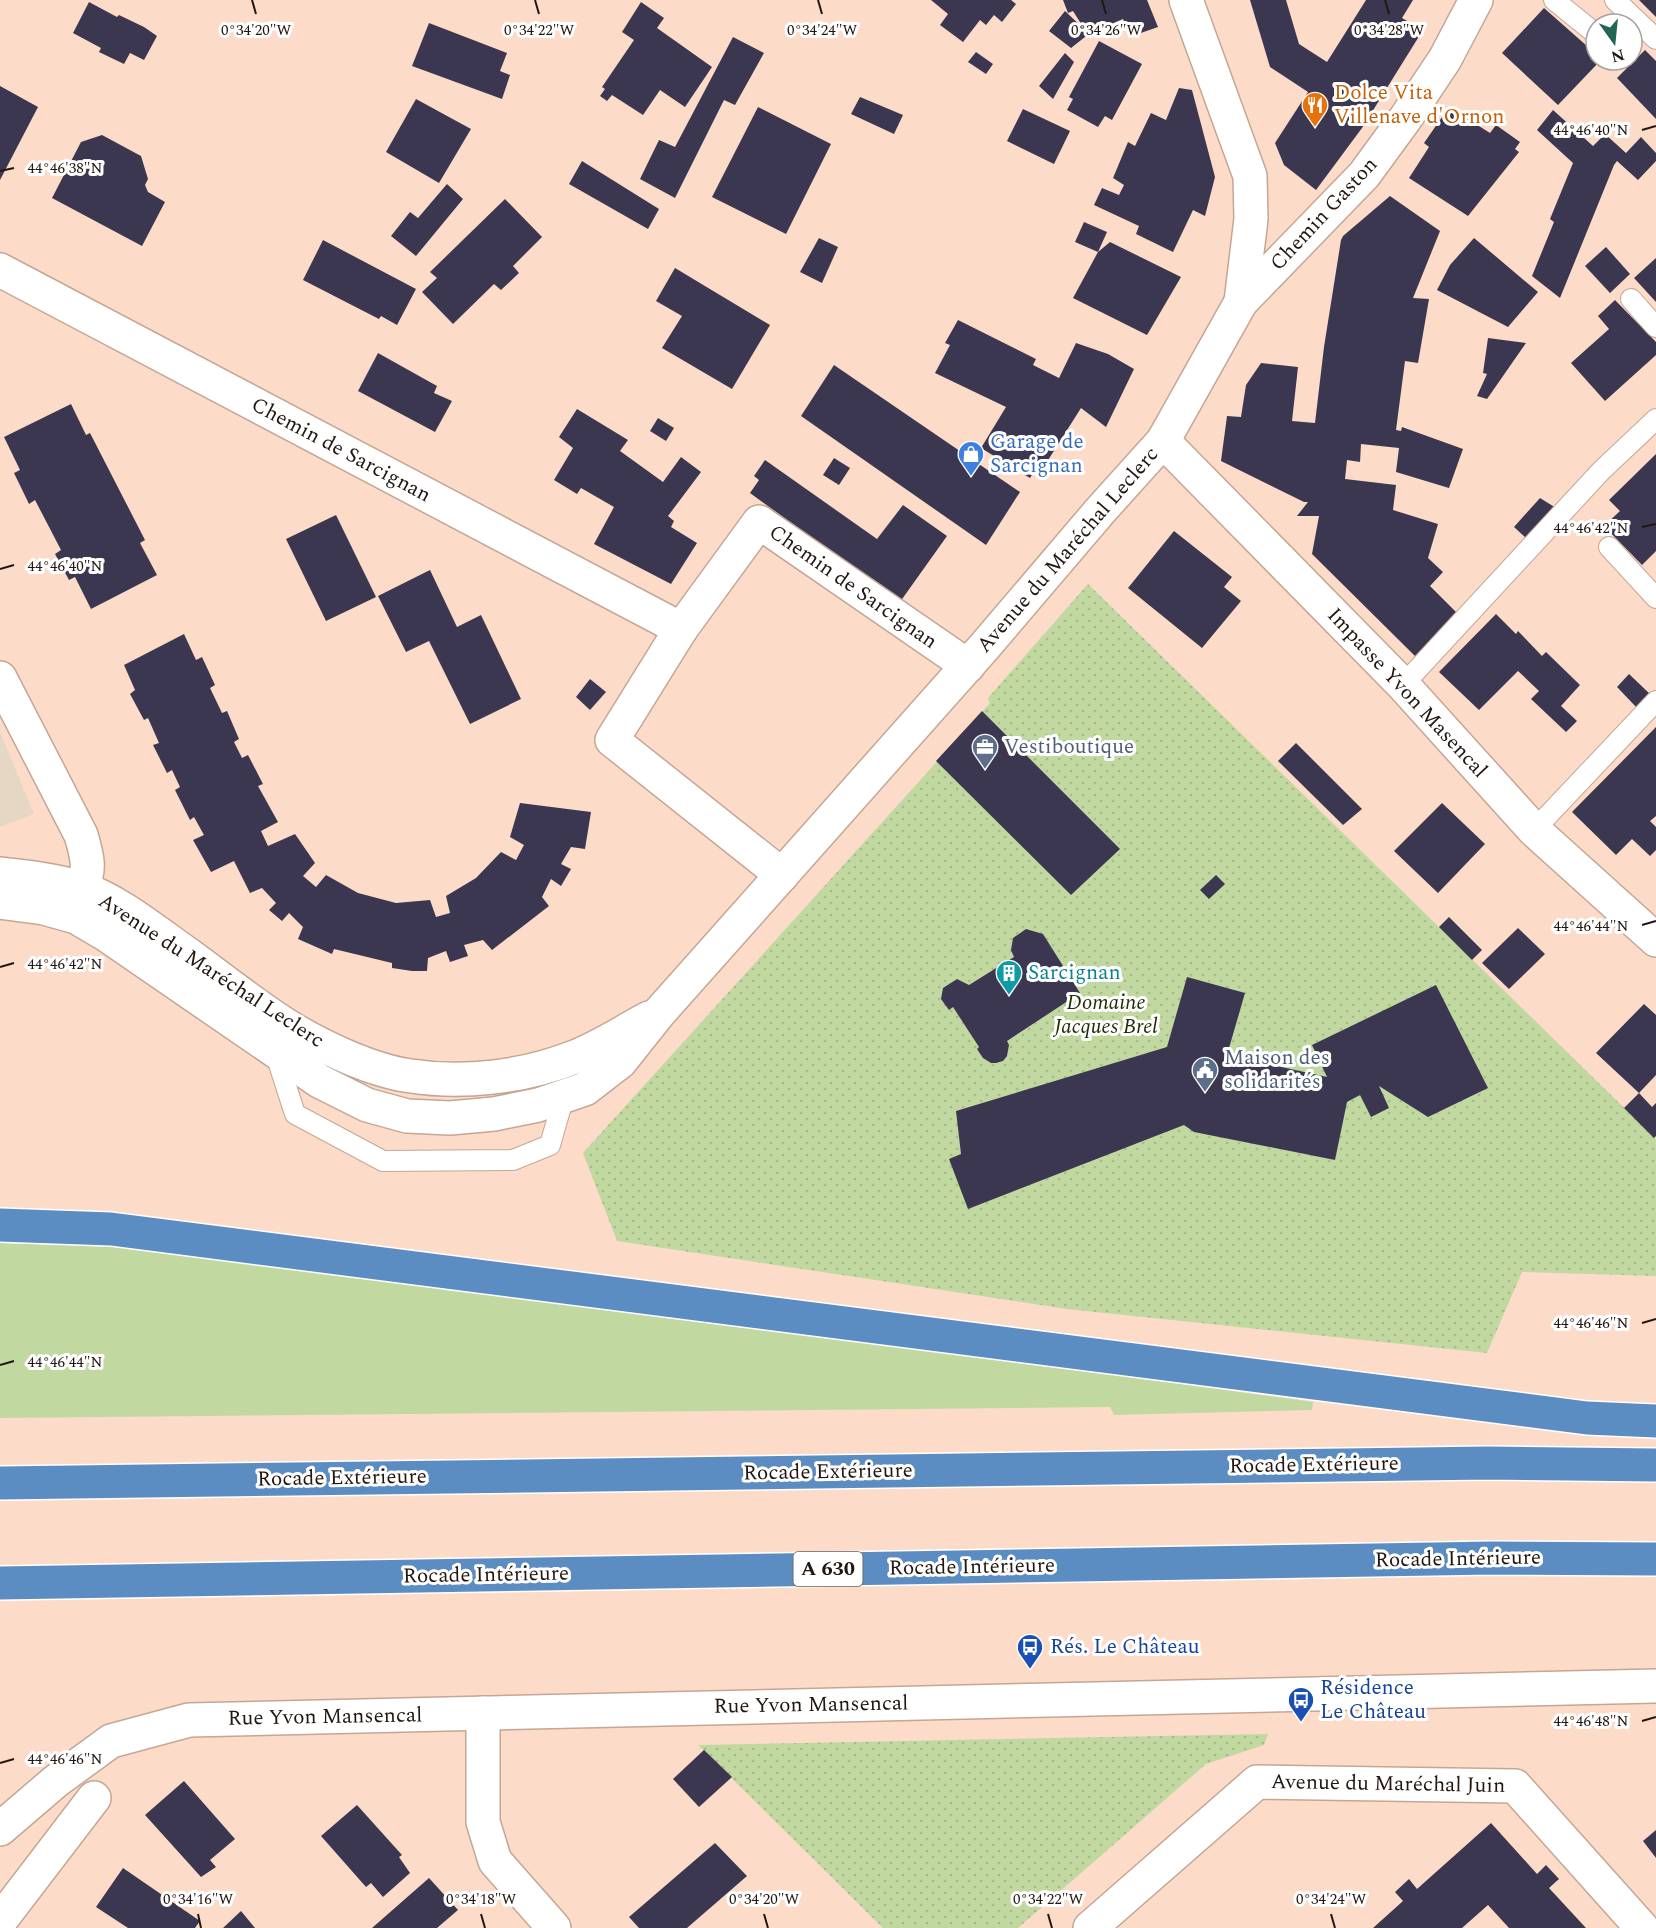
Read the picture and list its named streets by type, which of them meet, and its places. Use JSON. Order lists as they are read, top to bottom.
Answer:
{
  "streets": {
    "highway": ["Rocade Extérieure", "Rocade Intérieure", "A 630"],
    "street": [
      "Chemin Gaston",
      "Chemin de Sarcignan",
      "Avenue du Maréchal Leclerc",
      "Impasse Yvon Masencal",
      "Rue Yvon Mansencal",
      "Avenue du Maréchal Juin"
    ]
  },
  "crossings": [
    ["Chemin Gaston", "Avenue du Maréchal Leclerc"],
    ["Chemin de Sarcignan", "Avenue du Maréchal Leclerc"],
    ["Avenue du Maréchal Leclerc", "Impasse Yvon Masencal"]
  ],
  "parks": ["Domaine Jacques Brel"],
  "places": {
    "restaurant": ["Dolce Vita Villenave d'Ornon"],
    "shop": ["Garage de Sarcignan"],
    "office": ["Vestiboutique"],
    "building": ["Sarcignan"],
    "public building": ["Maison des solidarités"],
    "bus stop": ["Rés. Le Château", "Résidence Le Château"]
  },
  "north": "bottom",
  "coordinates": [
    "0°34'20\"W",
    "0°34'22\"W",
    "0°34'24\"W",
    "0°34'26\"W",
    "0°34'28\"W",
    "44°46'40\"N",
    "44°46'38\"N",
    "44°46'42\"N",
    "44°46'44\"N",
    "44°46'46\"N",
    "44°46'48\"N",
    "0°34'16\"W",
    "0°34'18\"W"
  ]
}
